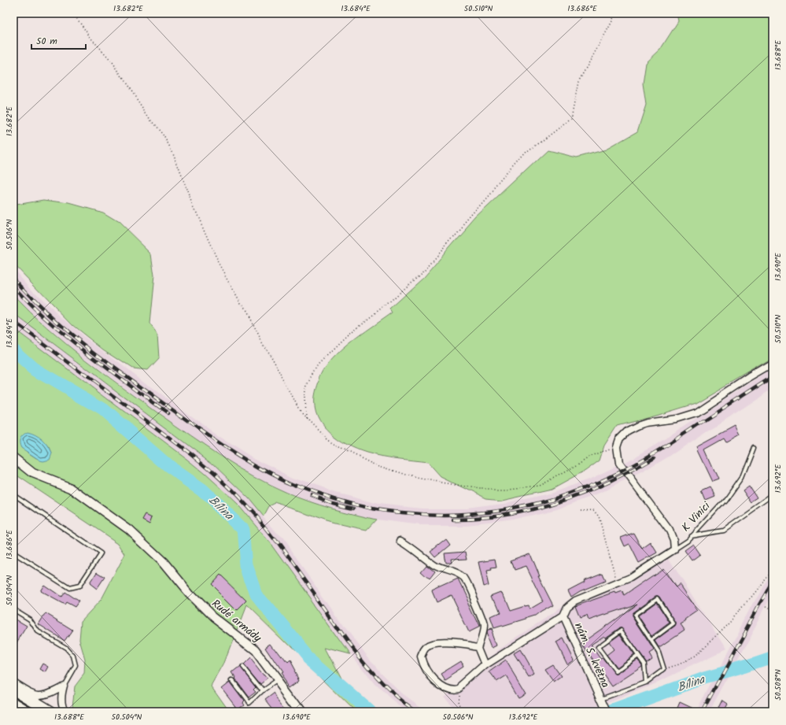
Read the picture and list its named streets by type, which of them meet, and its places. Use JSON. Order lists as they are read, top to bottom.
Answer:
{
  "streets": {
    "street": ["K Vinici", "Rudé armády", "nám. 5. května"]
  },
  "crossings": [
    ["K Vinici", "nám. 5. května"]
  ],
  "water": ["Bílina"],
  "scale_bar": "50 m",
  "coordinates": [
    "13.682°E",
    "13.684°E",
    "50.510°N",
    "13.686°E",
    "13.688°E",
    "50.506°N",
    "13.690°E",
    "13.692°E",
    "50.504°N",
    "50.508°N"
  ]
}
